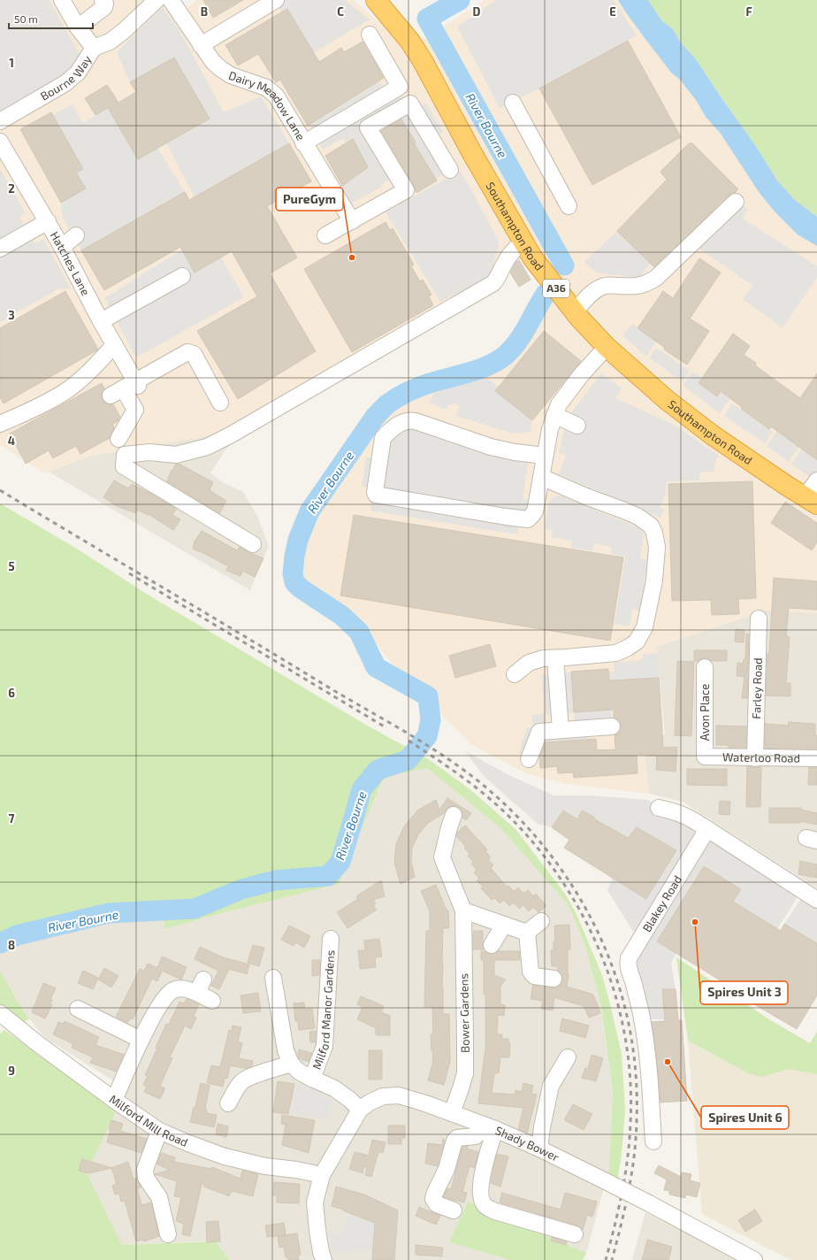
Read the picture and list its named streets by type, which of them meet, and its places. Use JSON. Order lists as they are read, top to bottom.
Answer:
{
  "streets": {
    "highway": ["Southampton Road", "A36"],
    "street": [
      "Bourne Way",
      "Dairy Meadow Lane",
      "Hatches Lane",
      "Farley Road",
      "Avon Place",
      "Waterloo Road",
      "Blakey Road",
      "Milford Manor Gardens",
      "Bower Gardens",
      "Milford Mill Road",
      "Shady Bower"
    ]
  },
  "crossings": [
    ["Farley Road", "Waterloo Road"],
    ["Avon Place", "Waterloo Road"],
    ["Milford Manor Gardens", "Shady Bower"],
    ["Bower Gardens", "Shady Bower"],
    ["Milford Mill Road", "Shady Bower"]
  ],
  "water": ["River Bourne"],
  "places": ["PureGym", "Spires Unit 3", "Spires Unit 6"],
  "scale_bar": "50 m",
  "grid": {
    "columns": [
      "B",
      "C",
      "D",
      "E",
      "F"
    ],
    "rows": [
      "1",
      "2",
      "3",
      "4",
      "5",
      "6",
      "7",
      "8",
      "9"
    ]
  }
}
